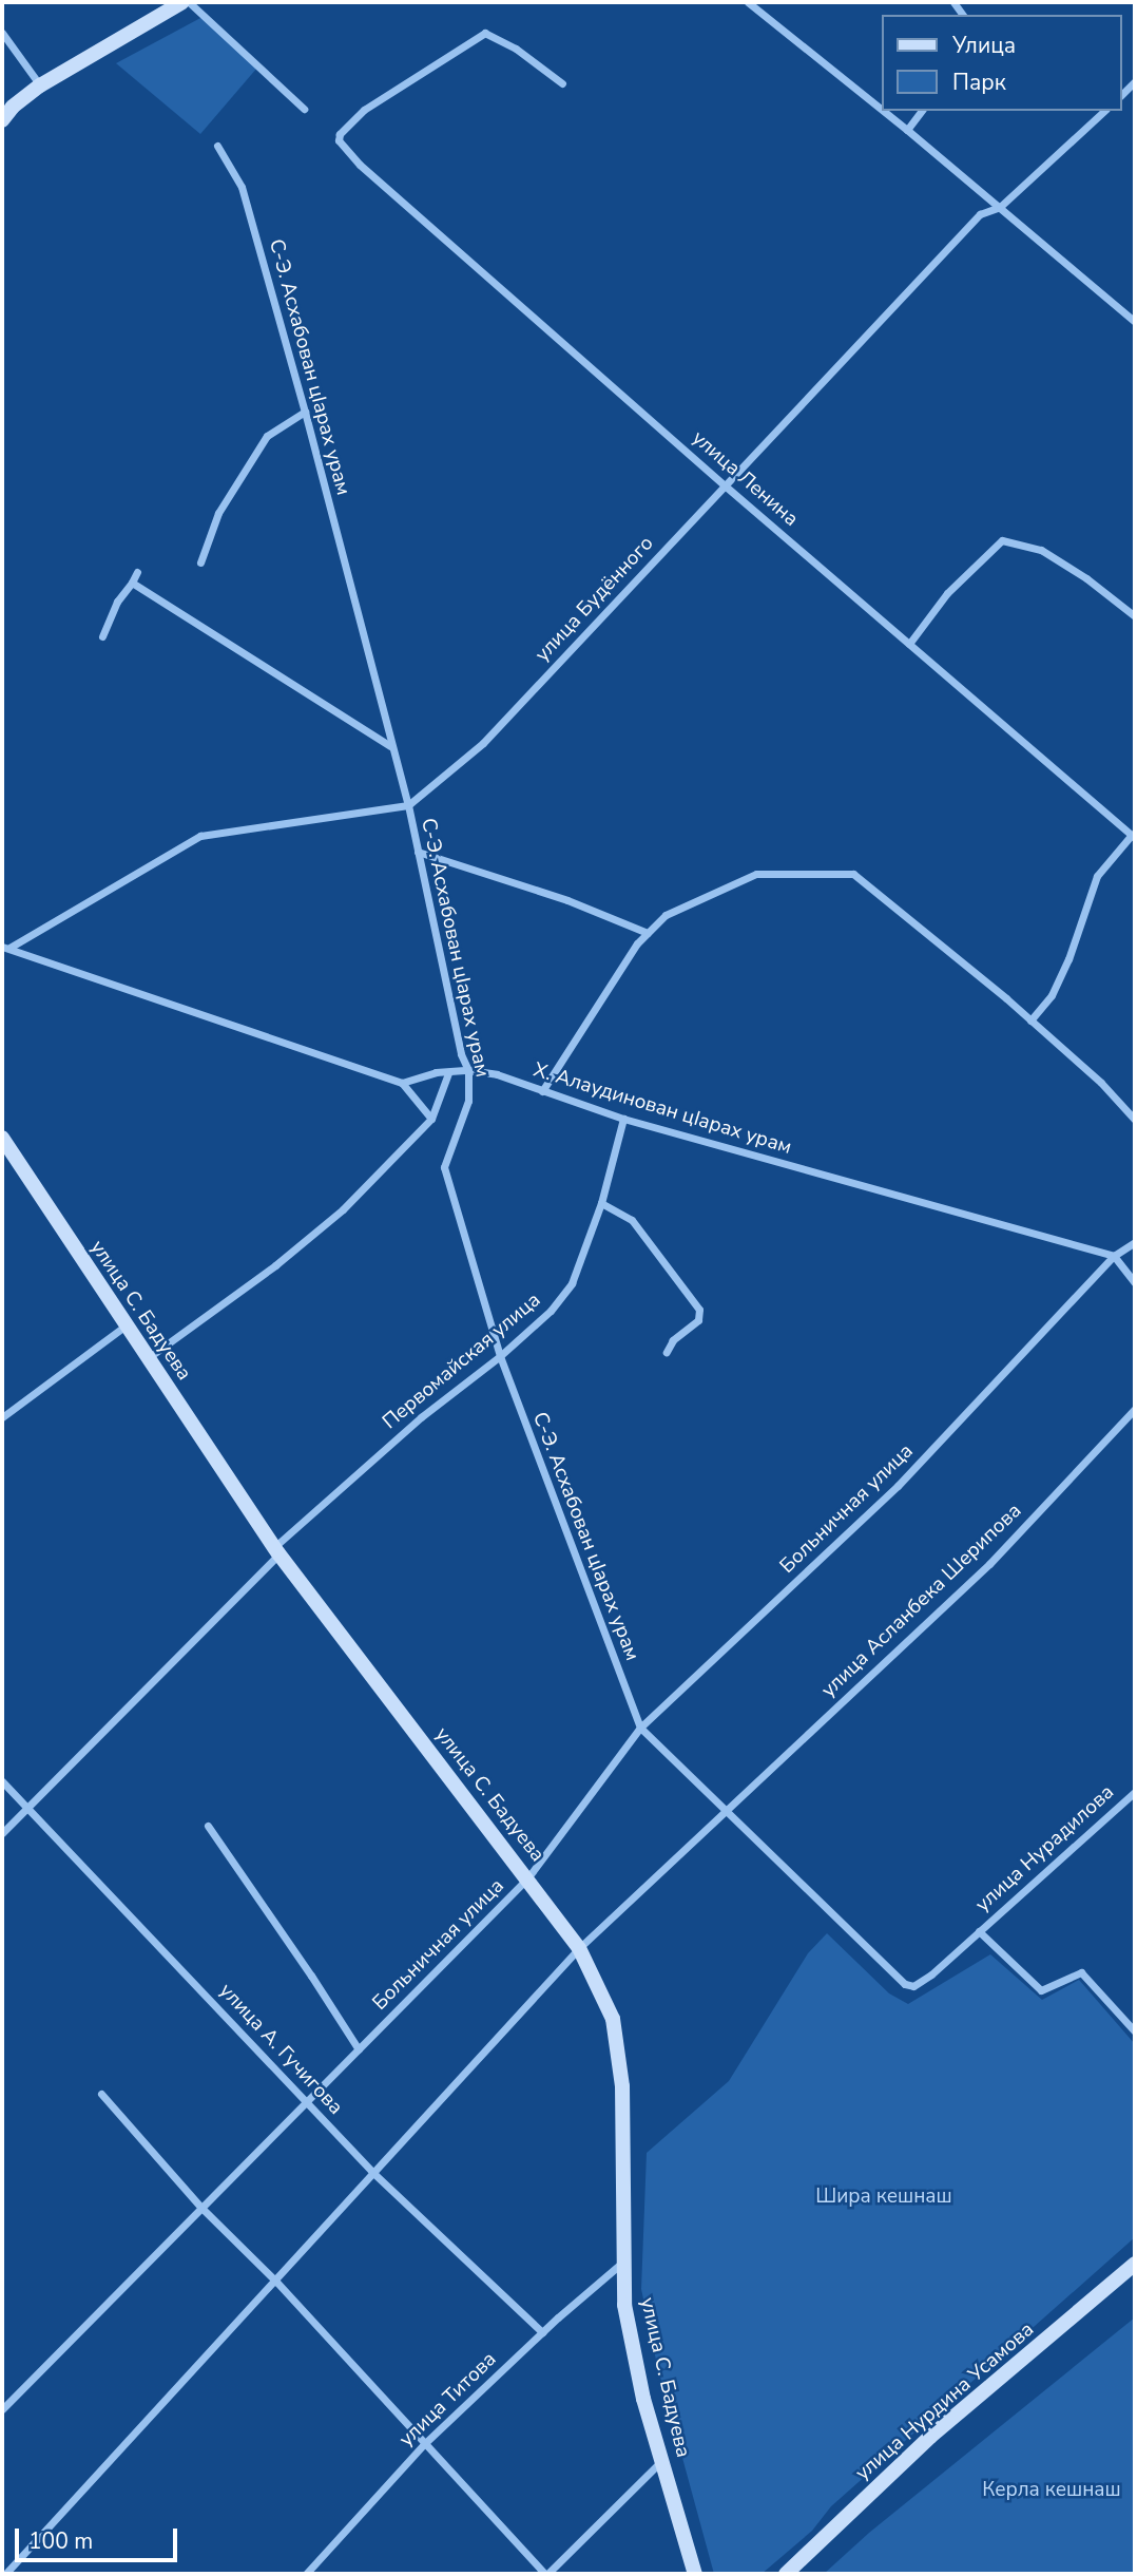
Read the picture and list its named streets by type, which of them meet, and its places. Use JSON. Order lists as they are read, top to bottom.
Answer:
{
  "streets": {
    "main road": ["улица С. Бадуева", "улица Нурдина Усамова"],
    "street": [
      "С-Э. Асхабован цIарах урам",
      "улица Ленина",
      "улица Будённого",
      "Х. Алаудинован цIарах урам",
      "Первомайская улица",
      "Больничная улица",
      "улица Асланбека Шерипова",
      "улица Нурадилова",
      "улица А. Гучигова",
      "улица Титова"
    ]
  },
  "crossings": [
    ["С-Э. Асхабован цIарах урам", "улица Будённого"],
    ["С-Э. Асхабован цIарах урам", "Х. Алаудинован цIарах урам"],
    ["С-Э. Асхабован цIарах урам", "Первомайская улица"],
    ["С-Э. Асхабован цIарах урам", "Больничная улица"],
    ["С-Э. Асхабован цIарах урам", "улица Асланбека Шерипова"],
    ["С-Э. Асхабован цIарах урам", "улица Нурадилова"],
    ["улица Ленина", "улица Будённого"],
    ["Х. Алаудинован цIарах урам", "Первомайская улица"],
    ["Х. Алаудинован цIарах урам", "Больничная улица"],
    ["улица С. Бадуева", "Первомайская улица"],
    ["улица С. Бадуева", "Больничная улица"],
    ["улица С. Бадуева", "улица Асланбека Шерипова"],
    ["улица С. Бадуева", "улица Титова"],
    ["Первомайская улица", "улица А. Гучигова"],
    ["Больничная улица", "улица А. Гучигова"],
    ["улица Асланбека Шерипова", "улица А. Гучигова"],
    ["улица А. Гучигова", "улица Титова"]
  ],
  "parks": ["Шира кешнаш", "Керла кешнаш"],
  "legend": ["Улица", "Парк"],
  "scale_bar": "100 m"
}
